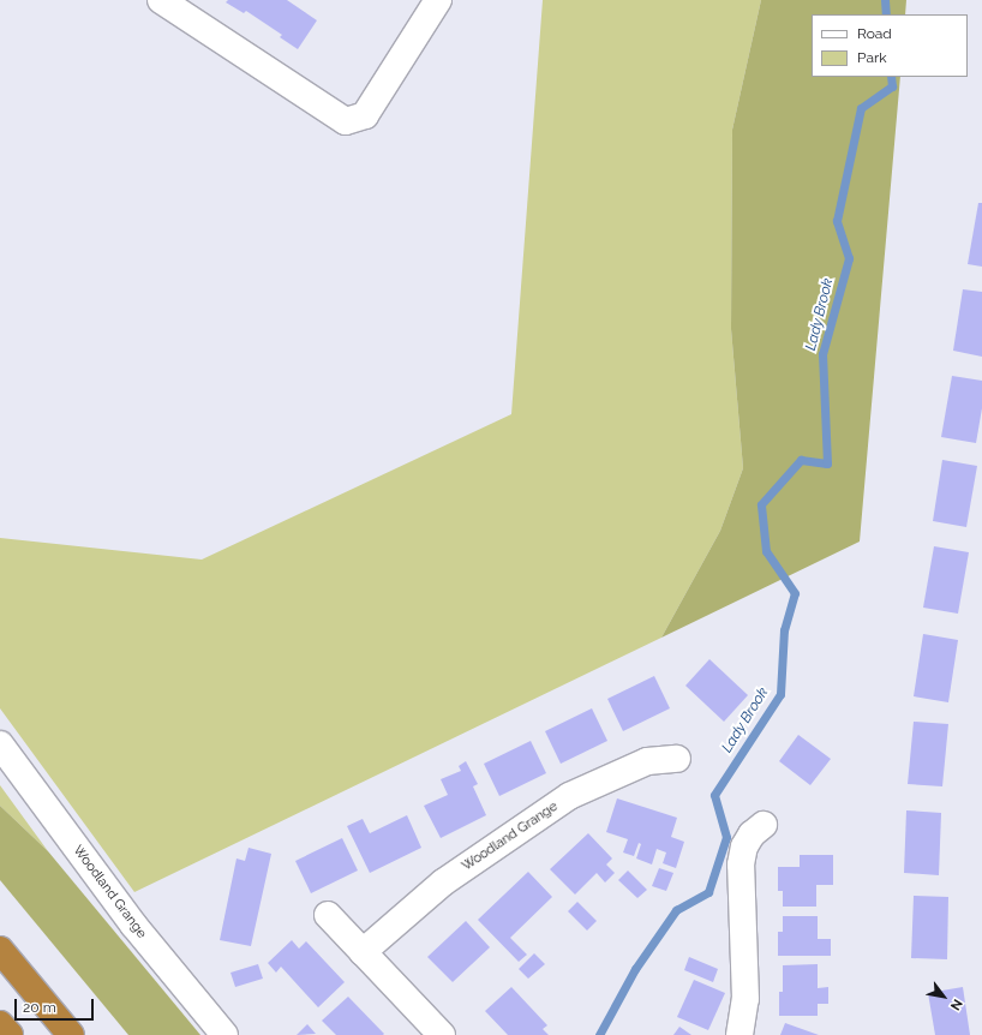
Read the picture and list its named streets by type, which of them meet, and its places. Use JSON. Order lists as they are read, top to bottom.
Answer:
{
  "streets": {
    "street": ["Woodland Grange"]
  },
  "water": ["Lady Brook"],
  "legend": ["Road", "Park"],
  "scale_bar": "20 m",
  "north": "bottom right"
}
